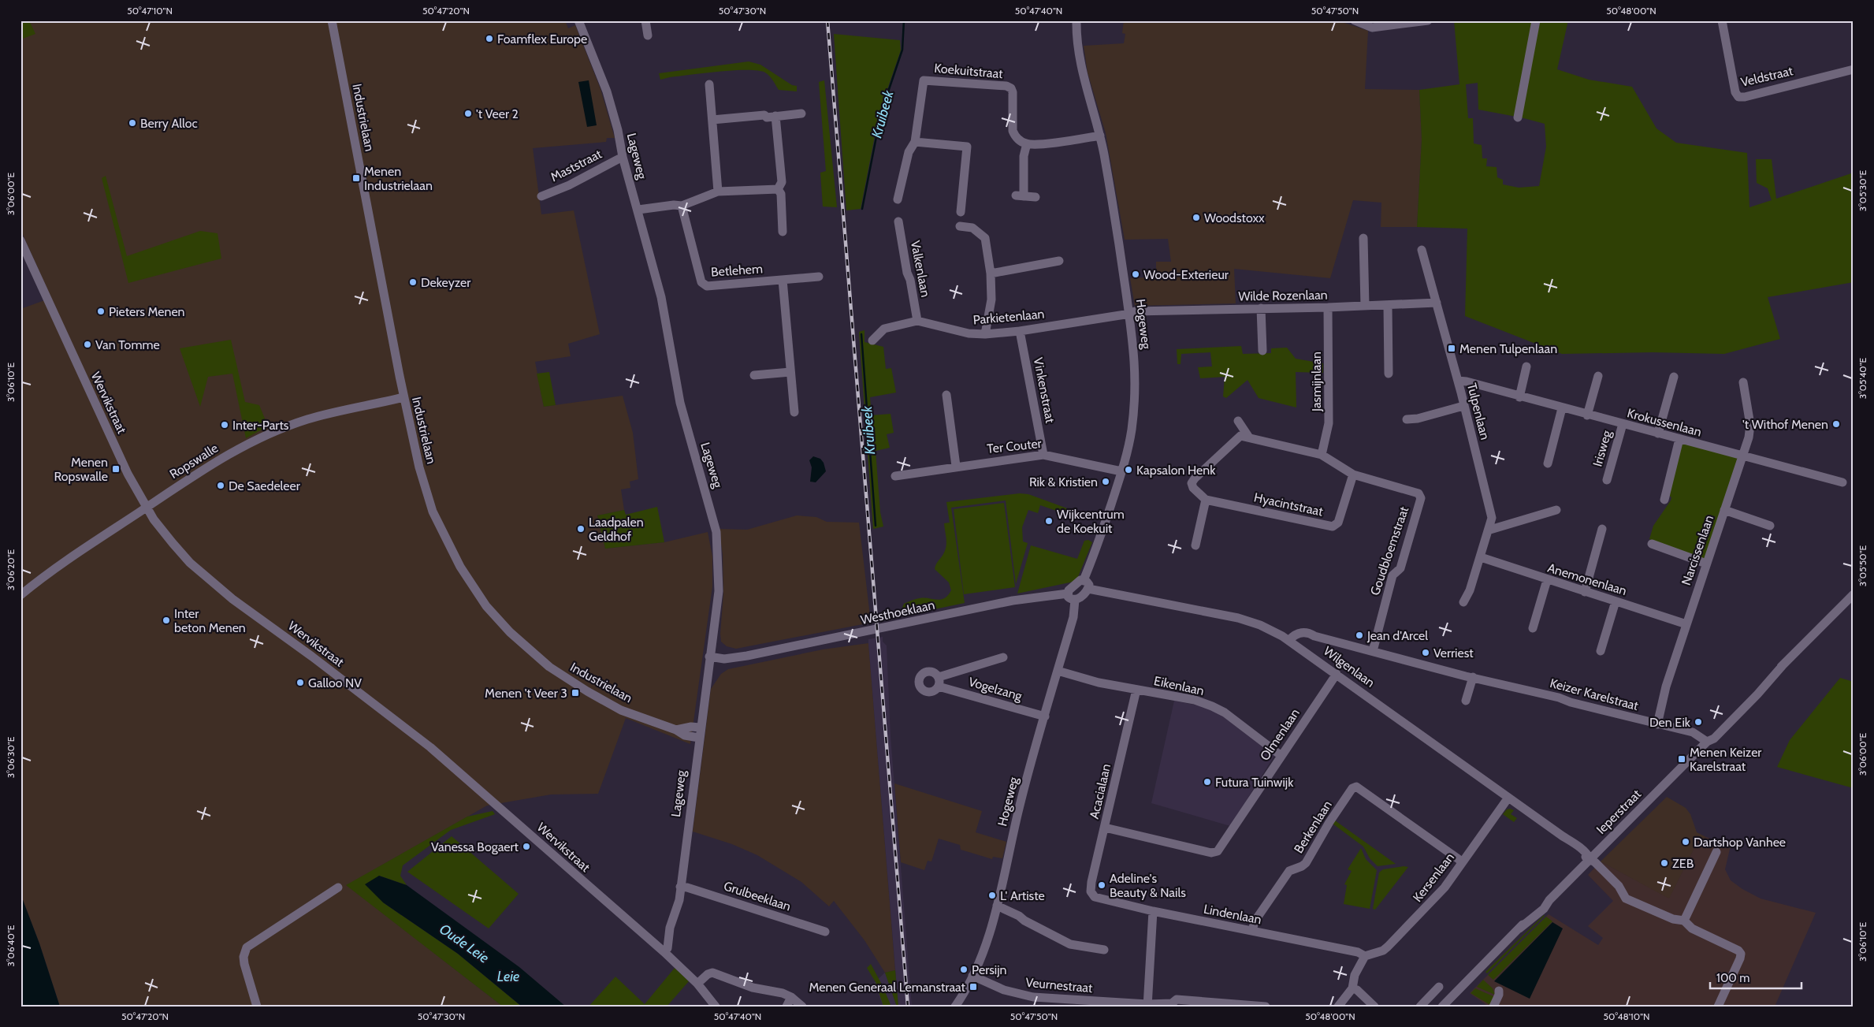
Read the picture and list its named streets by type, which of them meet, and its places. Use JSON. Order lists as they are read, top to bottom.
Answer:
{
  "streets": {
    "street": [
      "Koekuitstraat",
      "Veldstraat",
      "Industrielaan",
      "Lageweg",
      "Maststraat",
      "Valkenlaan",
      "Betlehem",
      "Wilde Rozenlaan",
      "Parkietenlaan",
      "Hogeweg",
      "Jasmijnlaan",
      "Vinkenstraat",
      "Wervikstraat",
      "Tulpenlaan",
      "Krokussenlaan",
      "Ter Couter",
      "Irisweg",
      "Ropswalle",
      "Hyacintstraat",
      "Narcissenlaan",
      "Goudbloemstraat",
      "Anemonenlaan",
      "Westhoeklaan",
      "Wilgenlaan",
      "Eikenlaan",
      "Vogelzang",
      "Keizer Karelstraat",
      "Olmenlaan",
      "Acacialaan",
      "Ieperstraat",
      "Berkenlaan",
      "Kersenlaan",
      "Grulbeeklaan",
      "Lindenlaan",
      "Veurnestraat"
    ]
  },
  "crossings": [
    ["Industrielaan", "Lageweg"],
    ["Industrielaan", "Ropswalle"],
    ["Lageweg", "Maststraat"],
    ["Lageweg", "Wervikstraat"],
    ["Lageweg", "Westhoeklaan"],
    ["Lageweg", "Grulbeeklaan"],
    ["Valkenlaan", "Parkietenlaan"],
    ["Wilde Rozenlaan", "Parkietenlaan"],
    ["Wilde Rozenlaan", "Hogeweg"],
    ["Wilde Rozenlaan", "Jasmijnlaan"],
    ["Wilde Rozenlaan", "Tulpenlaan"],
    ["Parkietenlaan", "Hogeweg"],
    ["Parkietenlaan", "Vinkenstraat"],
    ["Hogeweg", "Ter Couter"],
    ["Hogeweg", "Westhoeklaan"],
    ["Hogeweg", "Wilgenlaan"],
    ["Hogeweg", "Eikenlaan"],
    ["Hogeweg", "Vogelzang"],
    ["Hogeweg", "Veurnestraat"],
    ["Jasmijnlaan", "Goudbloemstraat"],
    ["Vinkenstraat", "Ter Couter"],
    ["Wervikstraat", "Ropswalle"],
    ["Tulpenlaan", "Krokussenlaan"],
    ["Tulpenlaan", "Anemonenlaan"],
    ["Krokussenlaan", "Irisweg"],
    ["Krokussenlaan", "Narcissenlaan"],
    ["Hyacintstraat", "Goudbloemstraat"],
    ["Narcissenlaan", "Anemonenlaan"],
    ["Narcissenlaan", "Keizer Karelstraat"],
    ["Goudbloemstraat", "Keizer Karelstraat"],
    ["Westhoeklaan", "Wilgenlaan"],
    ["Wilgenlaan", "Keizer Karelstraat"],
    ["Wilgenlaan", "Olmenlaan"],
    ["Wilgenlaan", "Ieperstraat"],
    ["Wilgenlaan", "Kersenlaan"],
    ["Eikenlaan", "Olmenlaan"],
    ["Eikenlaan", "Acacialaan"],
    ["Keizer Karelstraat", "Ieperstraat"],
    ["Olmenlaan", "Acacialaan"],
    ["Acacialaan", "Lindenlaan"],
    ["Berkenlaan", "Kersenlaan"],
    ["Berkenlaan", "Lindenlaan"],
    ["Kersenlaan", "Lindenlaan"]
  ],
  "water": ["Kruibeek", "Oude Leie", "Leie"],
  "places": {
    "other": [
      "Foamflex Europe",
      "'t Veer 2",
      "Berry Alloc",
      "Woodstoxx",
      "Wood-Exterieur",
      "Dekeyzer",
      "Pieters Menen",
      "Van Tomme",
      "'t Withof Menen",
      "Inter-Parts",
      "Kapsalon Henk",
      "Rik & Kristien",
      "De Saedeleer",
      "Wijkcentrum de Koekuit",
      "Laadpalen Geldhof",
      "Inter beton Menen",
      "Jean d'Arcel",
      "Verriest",
      "Galloo NV",
      "Den Eik",
      "Futura Tuinwijk",
      "Dartshop Vanhee",
      "Vanessa Bogaert",
      "ZEB",
      "Adeline's Beauty & Nails",
      "L' Artiste",
      "Persijn"
    ],
    "transit": [
      "Menen Industrielaan",
      "Menen Tulpenlaan",
      "Menen Ropswalle",
      "Menen 't Veer 3",
      "Menen Keizer Karelstraat",
      "Menen Generaal Lemanstraat"
    ]
  },
  "scale_bar": "100 m",
  "coordinates": [
    "50°47'10\"N",
    "50°47'20\"N",
    "50°47'30\"N",
    "50°47'40\"N",
    "50°47'50\"N",
    "50°48'00\"N",
    "3°05'30\"E",
    "3°06'00\"E",
    "3°05'40\"E",
    "3°06'10\"E",
    "3°05'50\"E",
    "3°06'20\"E",
    "3°06'30\"E",
    "3°06'40\"E",
    "50°48'10\"N"
  ]
}
